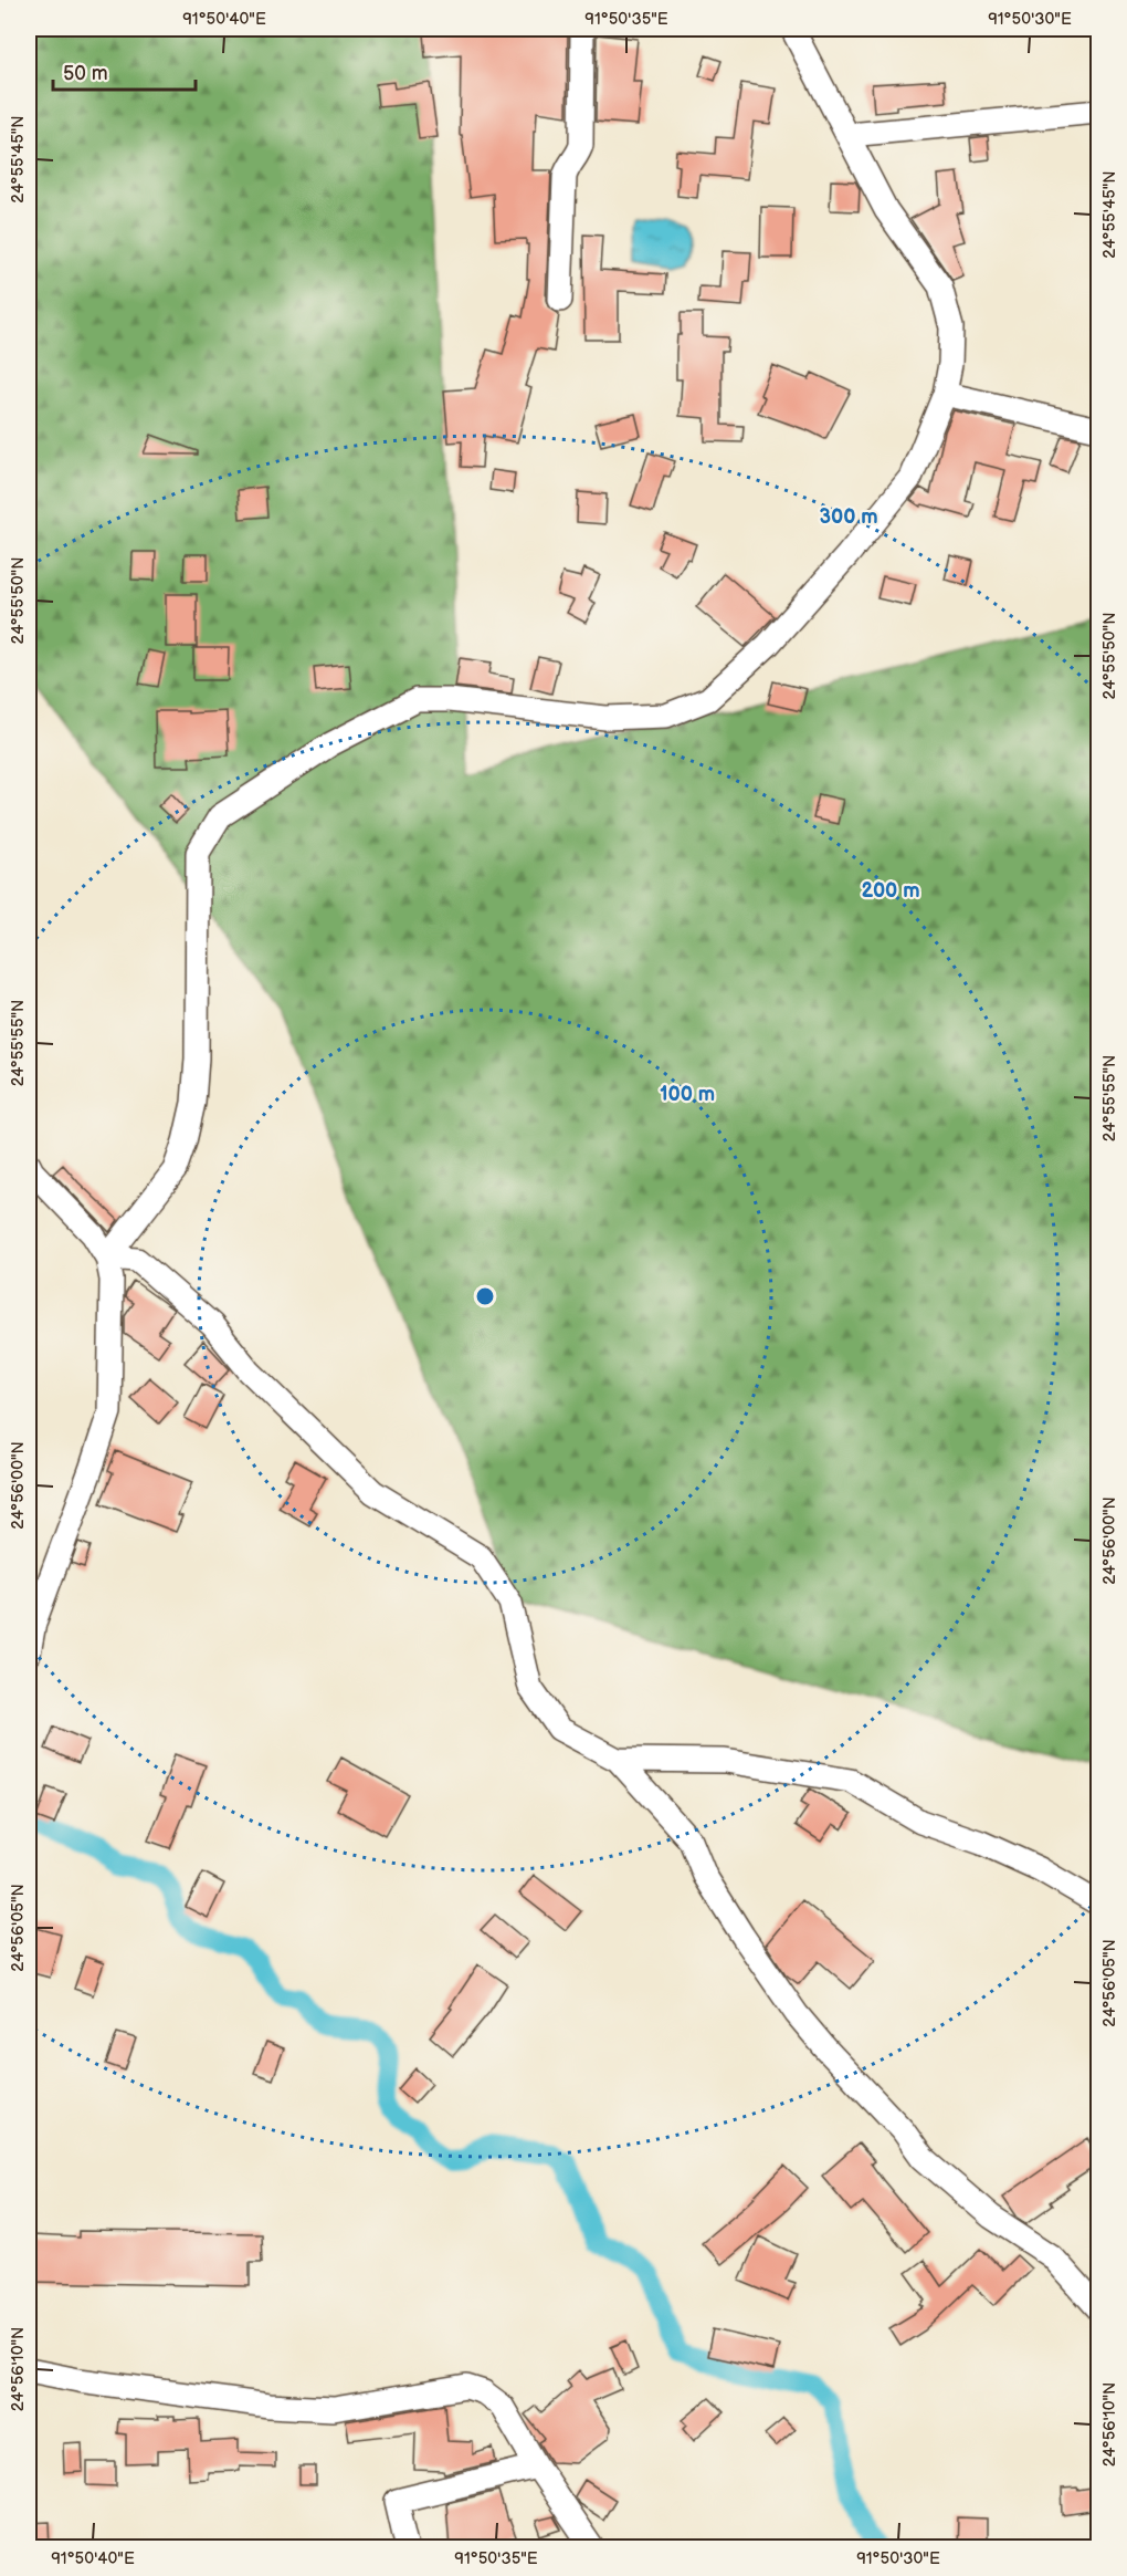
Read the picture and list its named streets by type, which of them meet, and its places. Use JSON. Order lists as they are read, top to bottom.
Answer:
{
  "scale_bar": "50 m",
  "coordinates": [
    "91°50'40\"E",
    "91°50'35\"E",
    "91°50'30\"E",
    "24°55'45\"N",
    "24°55'50\"N",
    "24°55'55\"N",
    "24°56'00\"N",
    "24°56'05\"N",
    "24°56'10\"N"
  ],
  "rings": ["300 m", "200 m", "100 m"]
}
